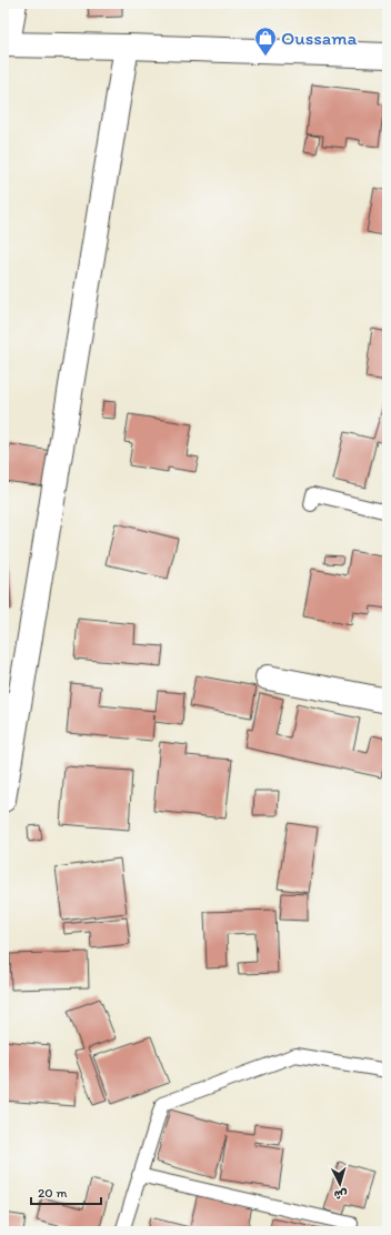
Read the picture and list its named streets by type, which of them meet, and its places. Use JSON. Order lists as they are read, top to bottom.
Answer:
{
  "places": {
    "shop": ["Oussama"]
  },
  "scale_bar": "20 m",
  "north": "bottom"
}
